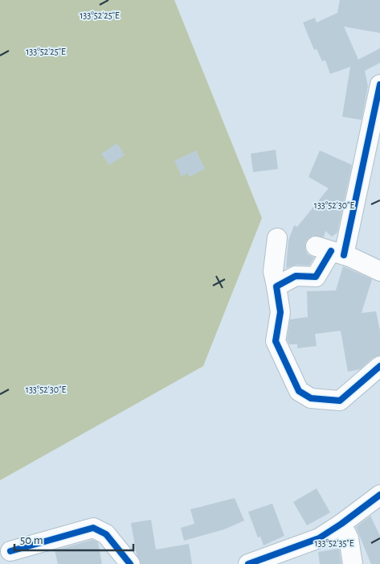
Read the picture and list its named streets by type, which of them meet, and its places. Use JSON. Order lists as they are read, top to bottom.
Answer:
{
  "scale_bar": "50 m",
  "coordinates": ["133°52'25\"E", "133°52'30\"E", "133°52'35\"E"]
}
